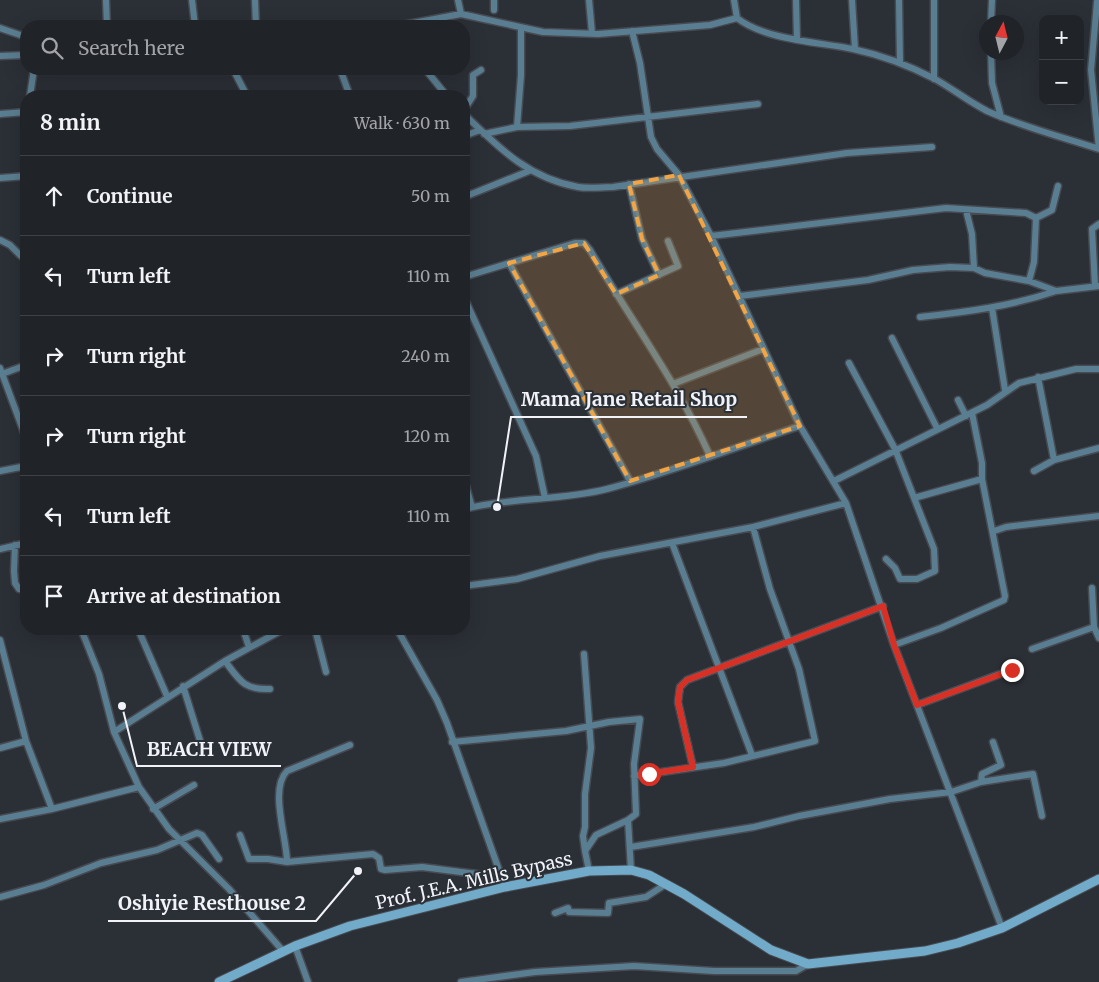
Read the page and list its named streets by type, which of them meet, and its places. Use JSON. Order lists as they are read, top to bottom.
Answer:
{
  "streets": {
    "street": ["Prof. J.E.A. Mills Bypass"]
  },
  "places": ["Mama Jane Retail Shop", "BEACH VIEW", "Oshiyie Resthouse 2"],
  "north": "top",
  "page": {
    "map_buttons": ["+", "−"],
    "search": "Search here",
    "heading": ["8 min", "Walk · 630 m"],
    "list": [
      ["Continue", "50 m"],
      ["Turn left", "110 m"],
      ["Turn right", "240 m"],
      ["Turn right", "120 m"],
      ["Turn left", "110 m"],
      "Arrive at destination"
    ]
  }
}
